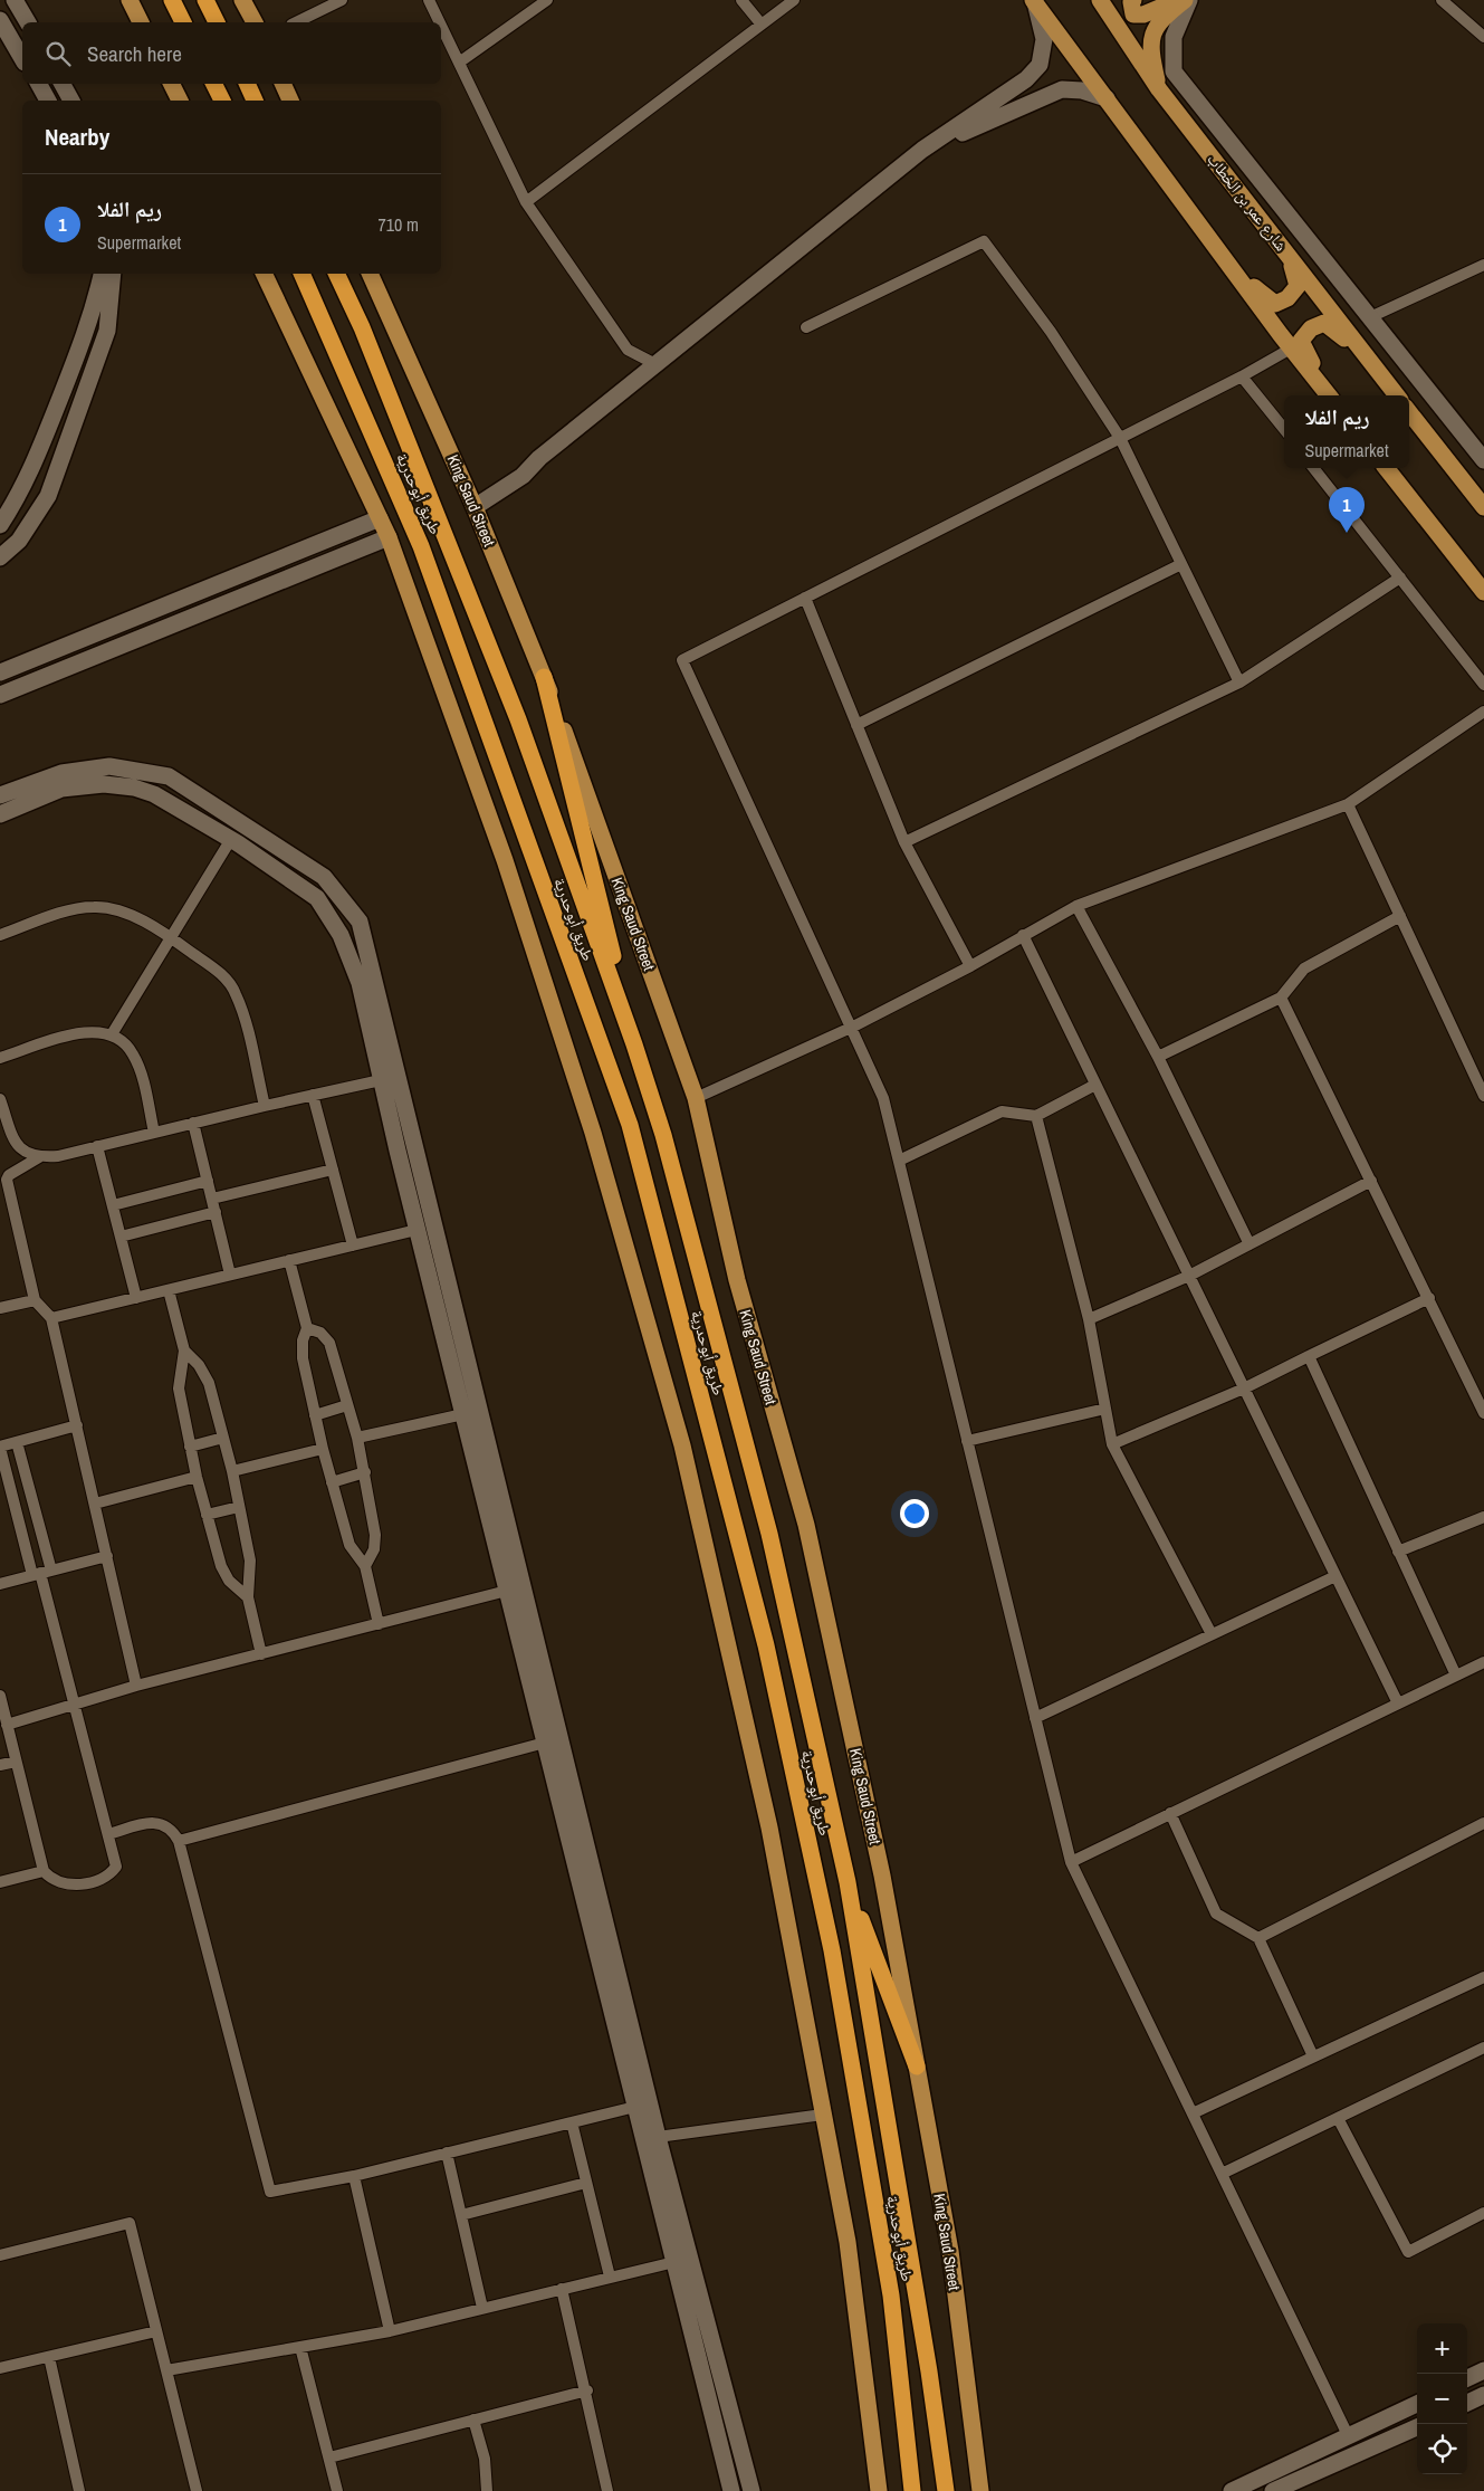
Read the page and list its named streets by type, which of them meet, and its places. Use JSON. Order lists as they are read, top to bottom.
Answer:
{
  "streets": {
    "highway": ["طريق أبوحدرية"],
    "main road": ["شارع عمر بن الخطاب", "King Saud Street"]
  },
  "page": {
    "search": "Search here",
    "heading": "Nearby",
    "list": [
      {
        "mark": "1",
        "name": "ريم الفلا",
        "note": "Supermarket",
        "value": "710 m"
      }
    ],
    "popup": ["ريم الفلا", "Supermarket"],
    "pins": "1",
    "map_buttons": ["+", "−"]
  }
}
